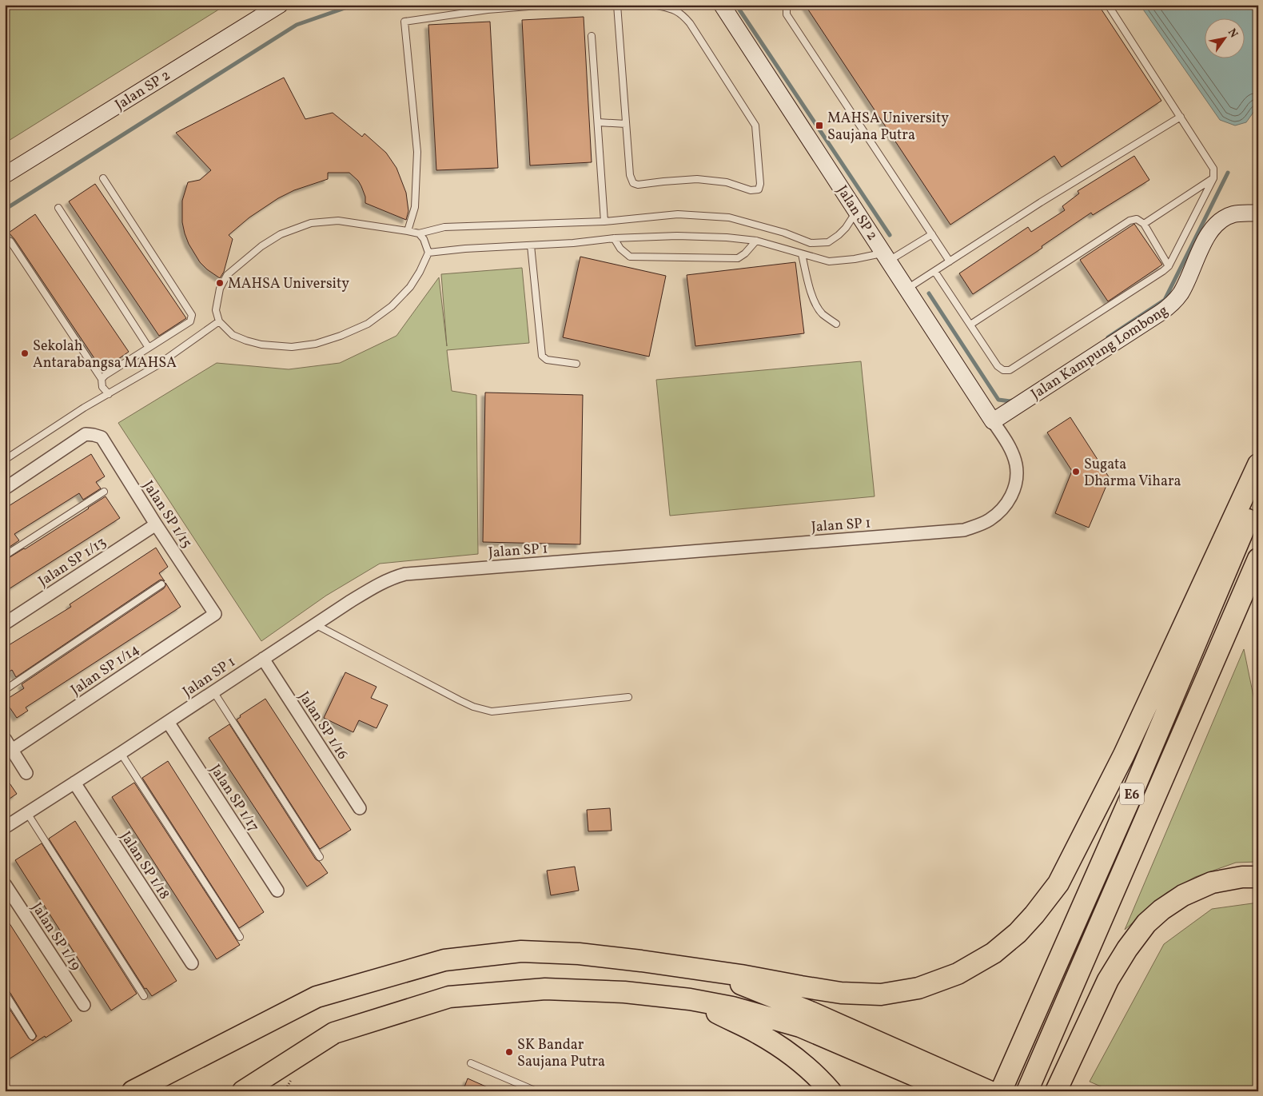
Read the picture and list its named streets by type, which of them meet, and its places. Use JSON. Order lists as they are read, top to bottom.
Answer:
{
  "streets": {
    "highway": ["E6"],
    "street": [
      "Jalan SP 2",
      "Jalan Kampung Lombong",
      "Jalan SP 1/15",
      "Jalan SP 1",
      "Jalan SP 1/13",
      "Jalan SP 1/14",
      "Jalan SP 1/16",
      "Jalan SP 1/17",
      "Jalan SP 1/18",
      "Jalan SP 1/19"
    ]
  },
  "crossings": [
    ["Jalan SP 2", "Jalan Kampung Lombong"],
    ["Jalan SP 2", "Jalan SP 1"],
    ["Jalan Kampung Lombong", "Jalan SP 1"],
    ["Jalan SP 1/15", "Jalan SP 1/13"],
    ["Jalan SP 1/15", "Jalan SP 1/14"],
    ["Jalan SP 1", "Jalan SP 1/16"],
    ["Jalan SP 1", "Jalan SP 1/17"],
    ["Jalan SP 1", "Jalan SP 1/18"]
  ],
  "places": {
    "transit": ["MAHSA University Saujana Putra"],
    "other": [
      "MAHSA University",
      "Sekolah Antarabangsa MAHSA",
      "Sugata Dharma Vihara",
      "SK Bandar Saujana Putra"
    ]
  },
  "north": "top right"
}
